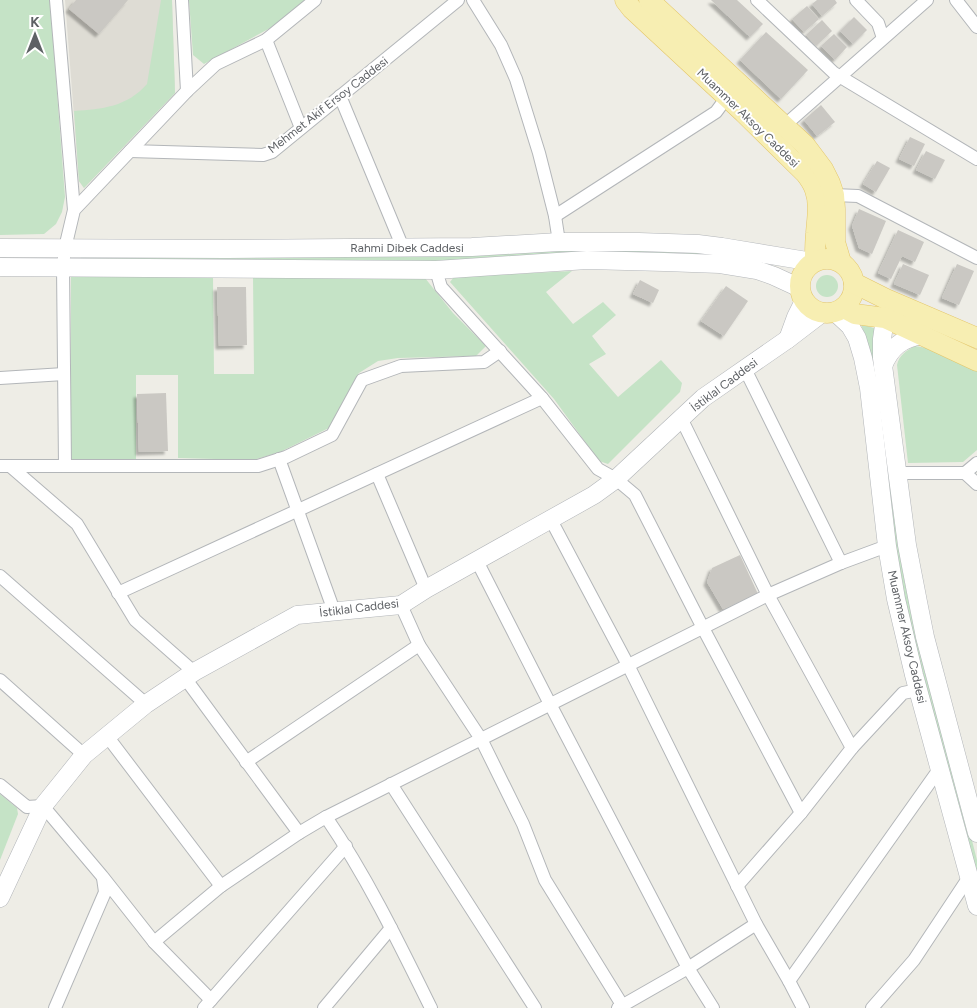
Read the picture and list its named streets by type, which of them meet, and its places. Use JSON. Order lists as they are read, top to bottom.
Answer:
{
  "streets": {
    "main road": ["Muammer Aksoy Caddesi", "Rahmi Dibek Caddesi", "İstiklal Caddesi"],
    "street": ["Mehmet Akif Ersoy Caddesi"]
  },
  "crossings": [
    ["Muammer Aksoy Caddesi", "Rahmi Dibek Caddesi"],
    ["Muammer Aksoy Caddesi", "İstiklal Caddesi"],
    ["Rahmi Dibek Caddesi", "İstiklal Caddesi"]
  ],
  "north": "top"
}
